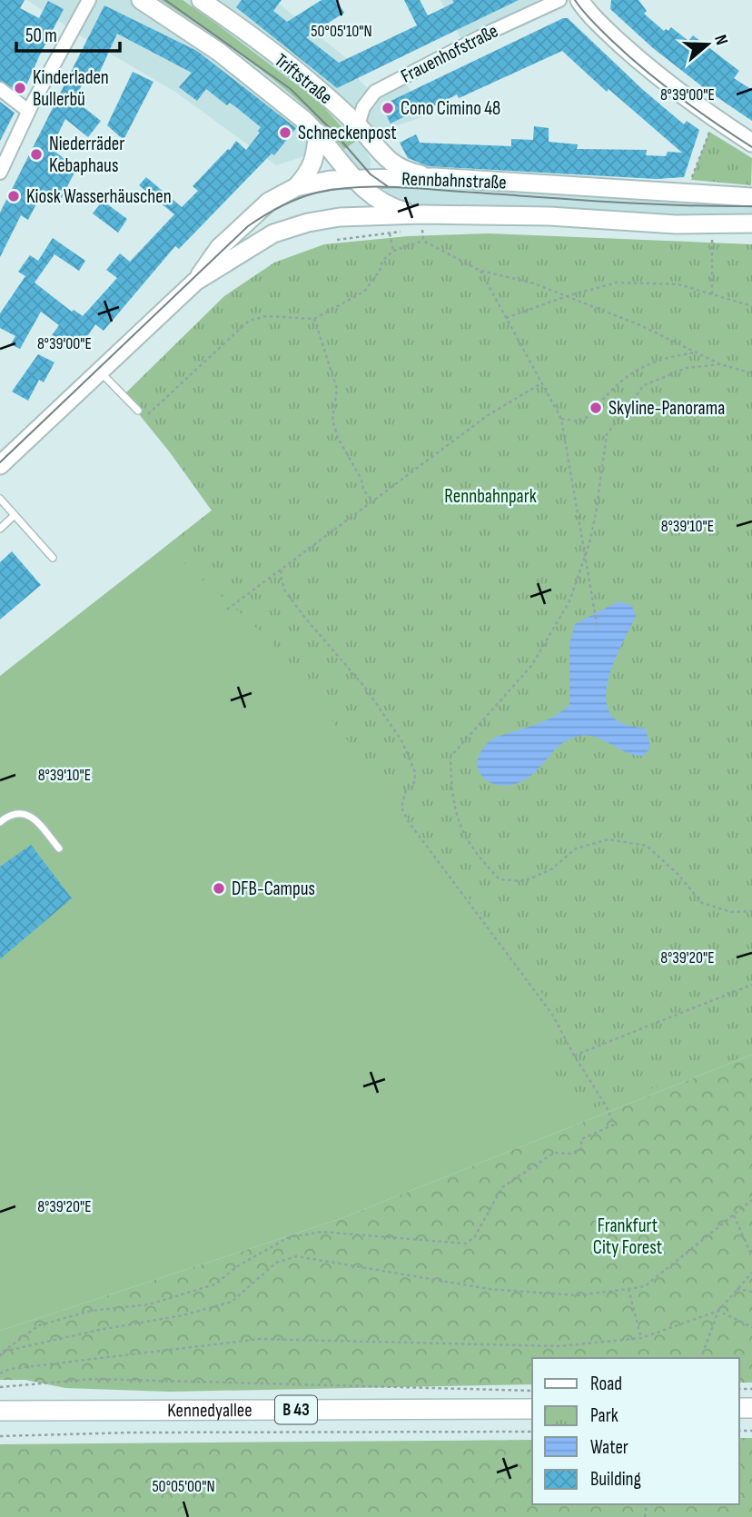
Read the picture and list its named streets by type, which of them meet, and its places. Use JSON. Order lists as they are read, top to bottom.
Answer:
{
  "streets": {
    "main road": [
      "Triftstraße",
      "Rennbahnstraße",
      "Kennedyallee",
      "B 43"
    ],
    "street": ["Frauenhofstraße"]
  },
  "crossings": [
    ["Frauenhofstraße", "Triftstraße"],
    ["Triftstraße", "Rennbahnstraße"]
  ],
  "parks": ["Rennbahnpark", "Frankfurt City Forest"],
  "places": [
    "Kinderladen Bullerbü",
    "Cono Cimino 48",
    "Schneckenpost",
    "Niederräder Kebaphaus",
    "Kiosk Wasserhäuschen",
    "Skyline-Panorama",
    "DFB-Campus"
  ],
  "legend": [
    "Road",
    "Park",
    "Water",
    "Building"
  ],
  "scale_bar": "50 m",
  "north": "right",
  "coordinates": [
    "50°05'10\"N",
    "8°39'00\"E",
    "8°39'10\"E",
    "8°39'20\"E",
    "50°05'00\"N"
  ]
}
